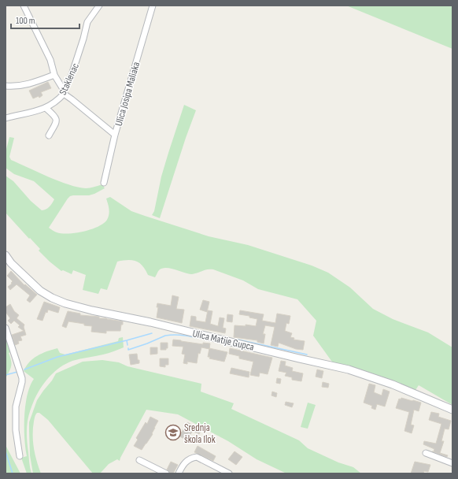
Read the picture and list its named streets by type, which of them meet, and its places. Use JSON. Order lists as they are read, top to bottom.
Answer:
{
  "streets": {
    "street": ["Staklenac", "Ulica Josipa Maliaka", "Ulica Matije Gupca"]
  },
  "places": {
    "school or university": ["Srednja škola Ilok"]
  },
  "scale_bar": "100 m"
}
